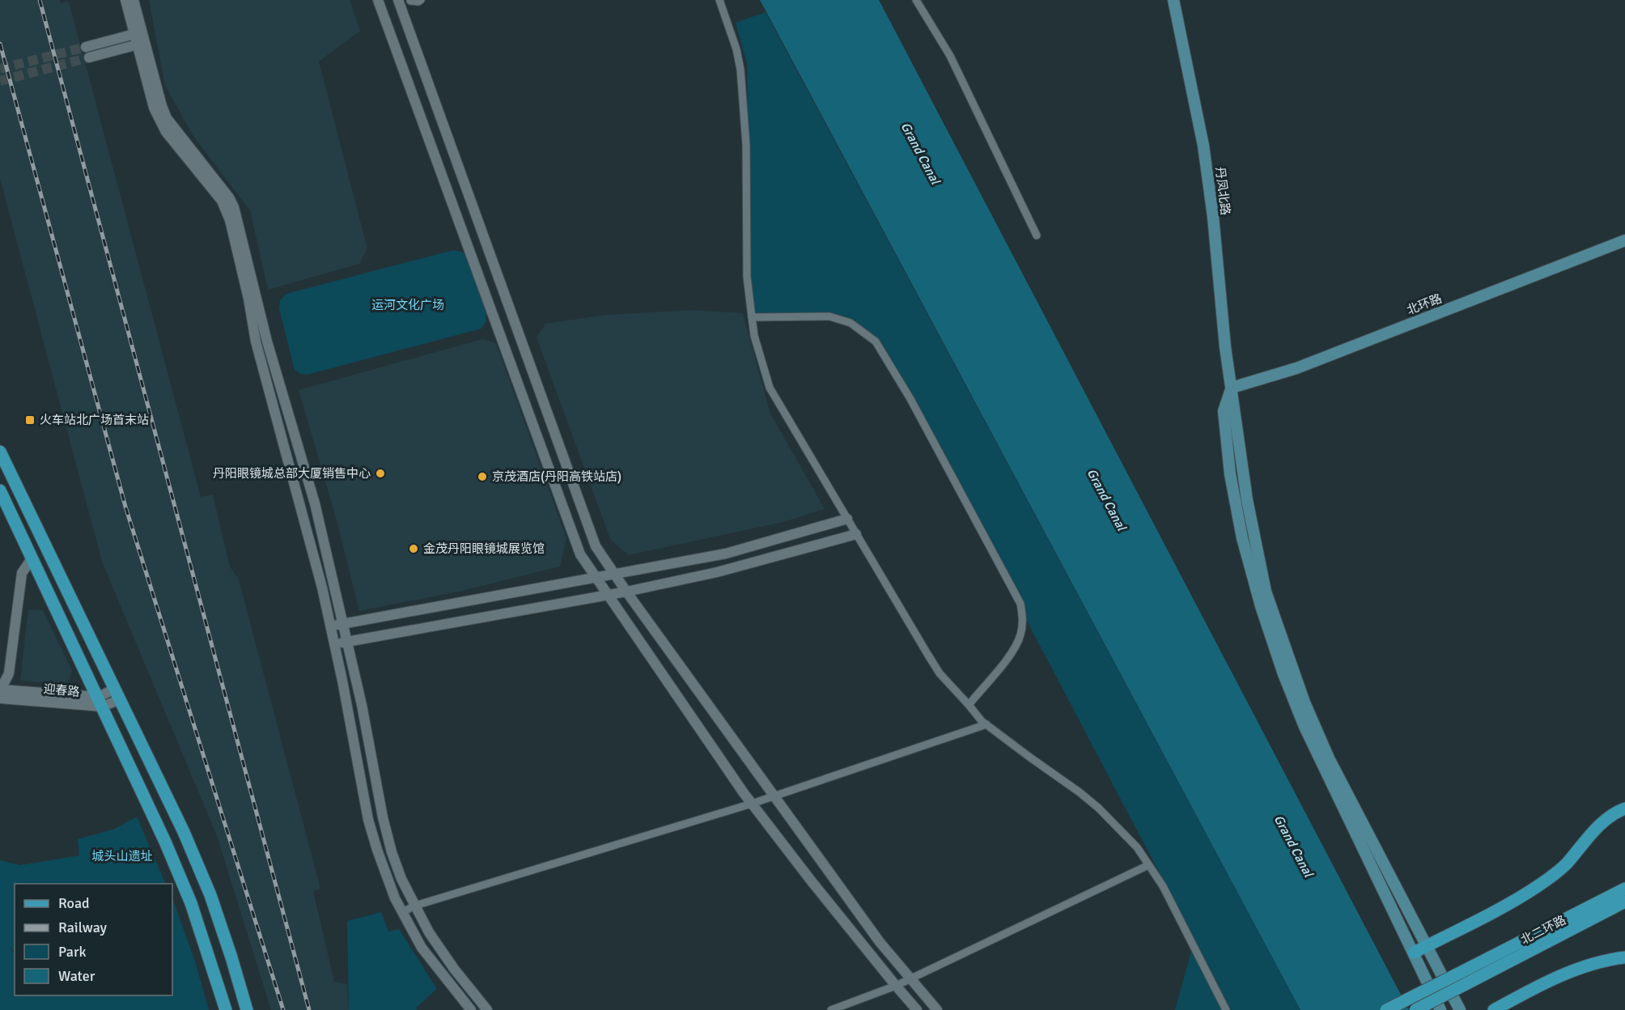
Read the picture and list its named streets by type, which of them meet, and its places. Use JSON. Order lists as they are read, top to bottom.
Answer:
{
  "streets": {
    "main road": ["丹凤北路", "北环路", "北二环路"],
    "street": ["迎春路"]
  },
  "crossings": [
    ["丹凤北路", "北环路"]
  ],
  "water": ["Grand Canal"],
  "parks": ["运河文化广场", "城头山遗址"],
  "places": {
    "transit": ["火车站北广场首末站"],
    "other": ["丹阳眼镜城总部大厦销售中心", "京茂酒店(丹阳高铁站店)", "金茂丹阳眼镜城展览馆"]
  },
  "legend": [
    "Road",
    "Railway",
    "Park",
    "Water"
  ]
}
